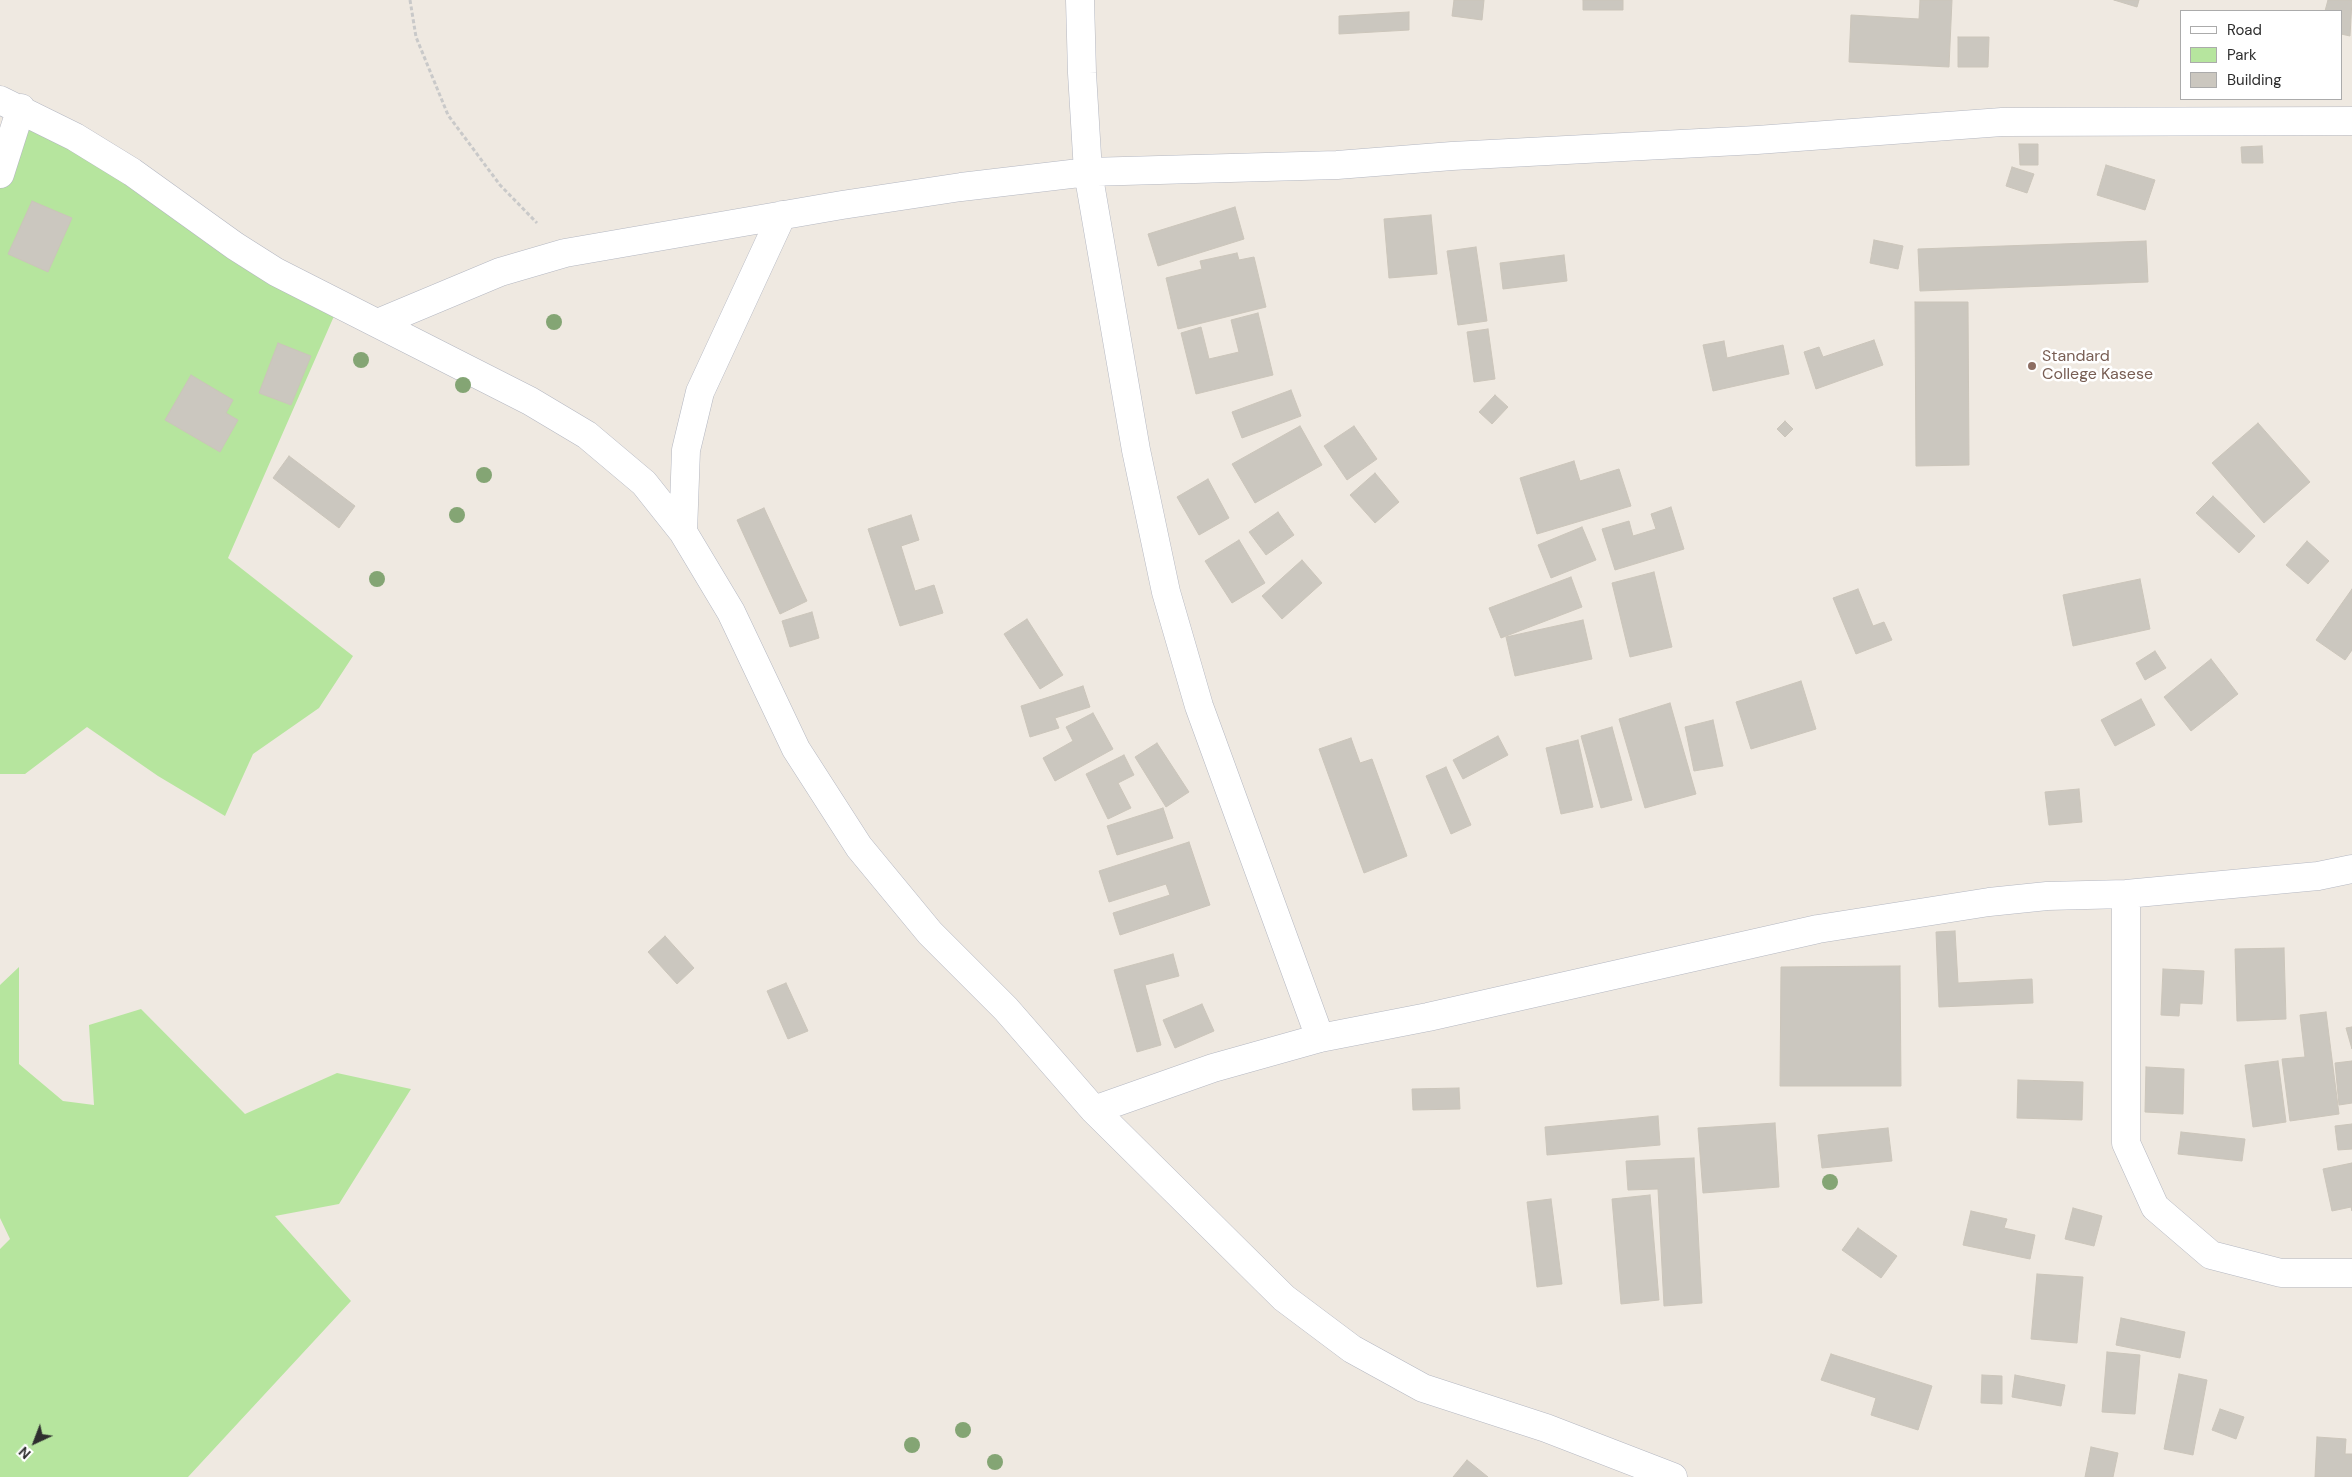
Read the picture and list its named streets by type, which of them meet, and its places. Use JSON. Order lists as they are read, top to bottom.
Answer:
{
  "places": ["Standard College Kasese"],
  "legend": ["Road", "Park", "Building"],
  "north": "bottom left"
}
